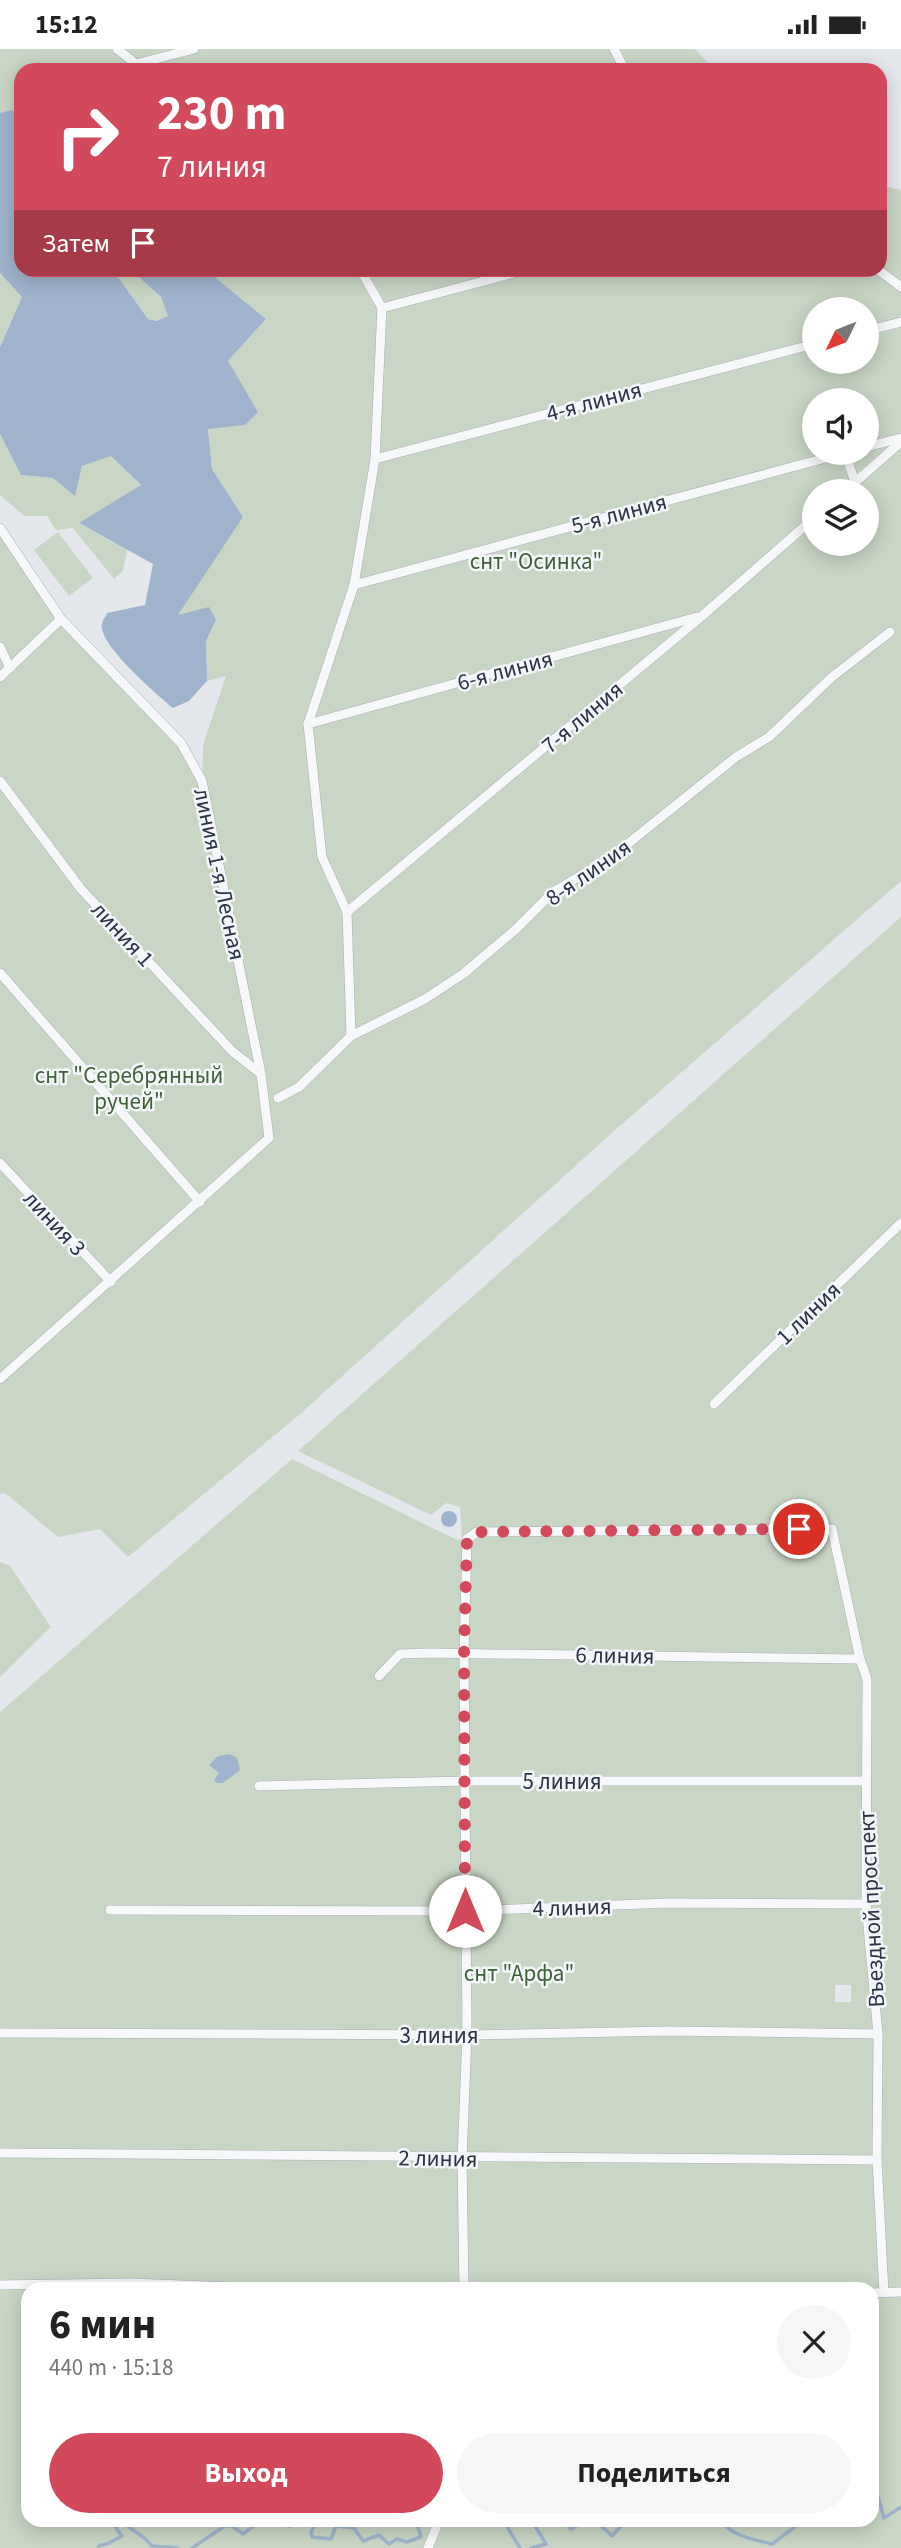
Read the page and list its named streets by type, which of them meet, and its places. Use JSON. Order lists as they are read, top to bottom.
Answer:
{
  "streets": {
    "street": [
      "4-я линия",
      "5-я линия",
      "6-я линия",
      "7-я линия",
      "8-я линия",
      "линия 1-я Лесная",
      "линия 1",
      "линия 3",
      "1 линия",
      "6 линия",
      "5 линия",
      "4 линия",
      "Въездной проспект",
      "3 линия",
      "2 линия"
    ]
  },
  "crossings": [
    ["6-я линия", "7-я линия"],
    ["линия 1-я Лесная", "линия 1"],
    ["6 линия", "Въездной проспект"],
    ["5 линия", "Въездной проспект"],
    ["4 линия", "Въездной проспект"],
    ["Въездной проспект", "3 линия"],
    ["Въездной проспект", "2 линия"]
  ],
  "parks": ["снт \"Осинка\"", "снт \"Серебрянный ручей\"", "снт \"Арфа\""],
  "north": "bottom left",
  "page": {
    "status": "15:12",
    "turn": ["230 m", "7 линия"],
    "then": "Затем",
    "heading": ["6 мин", "440 m · 15:18"],
    "buttons": ["Выход", "Поделиться"]
  }
}
